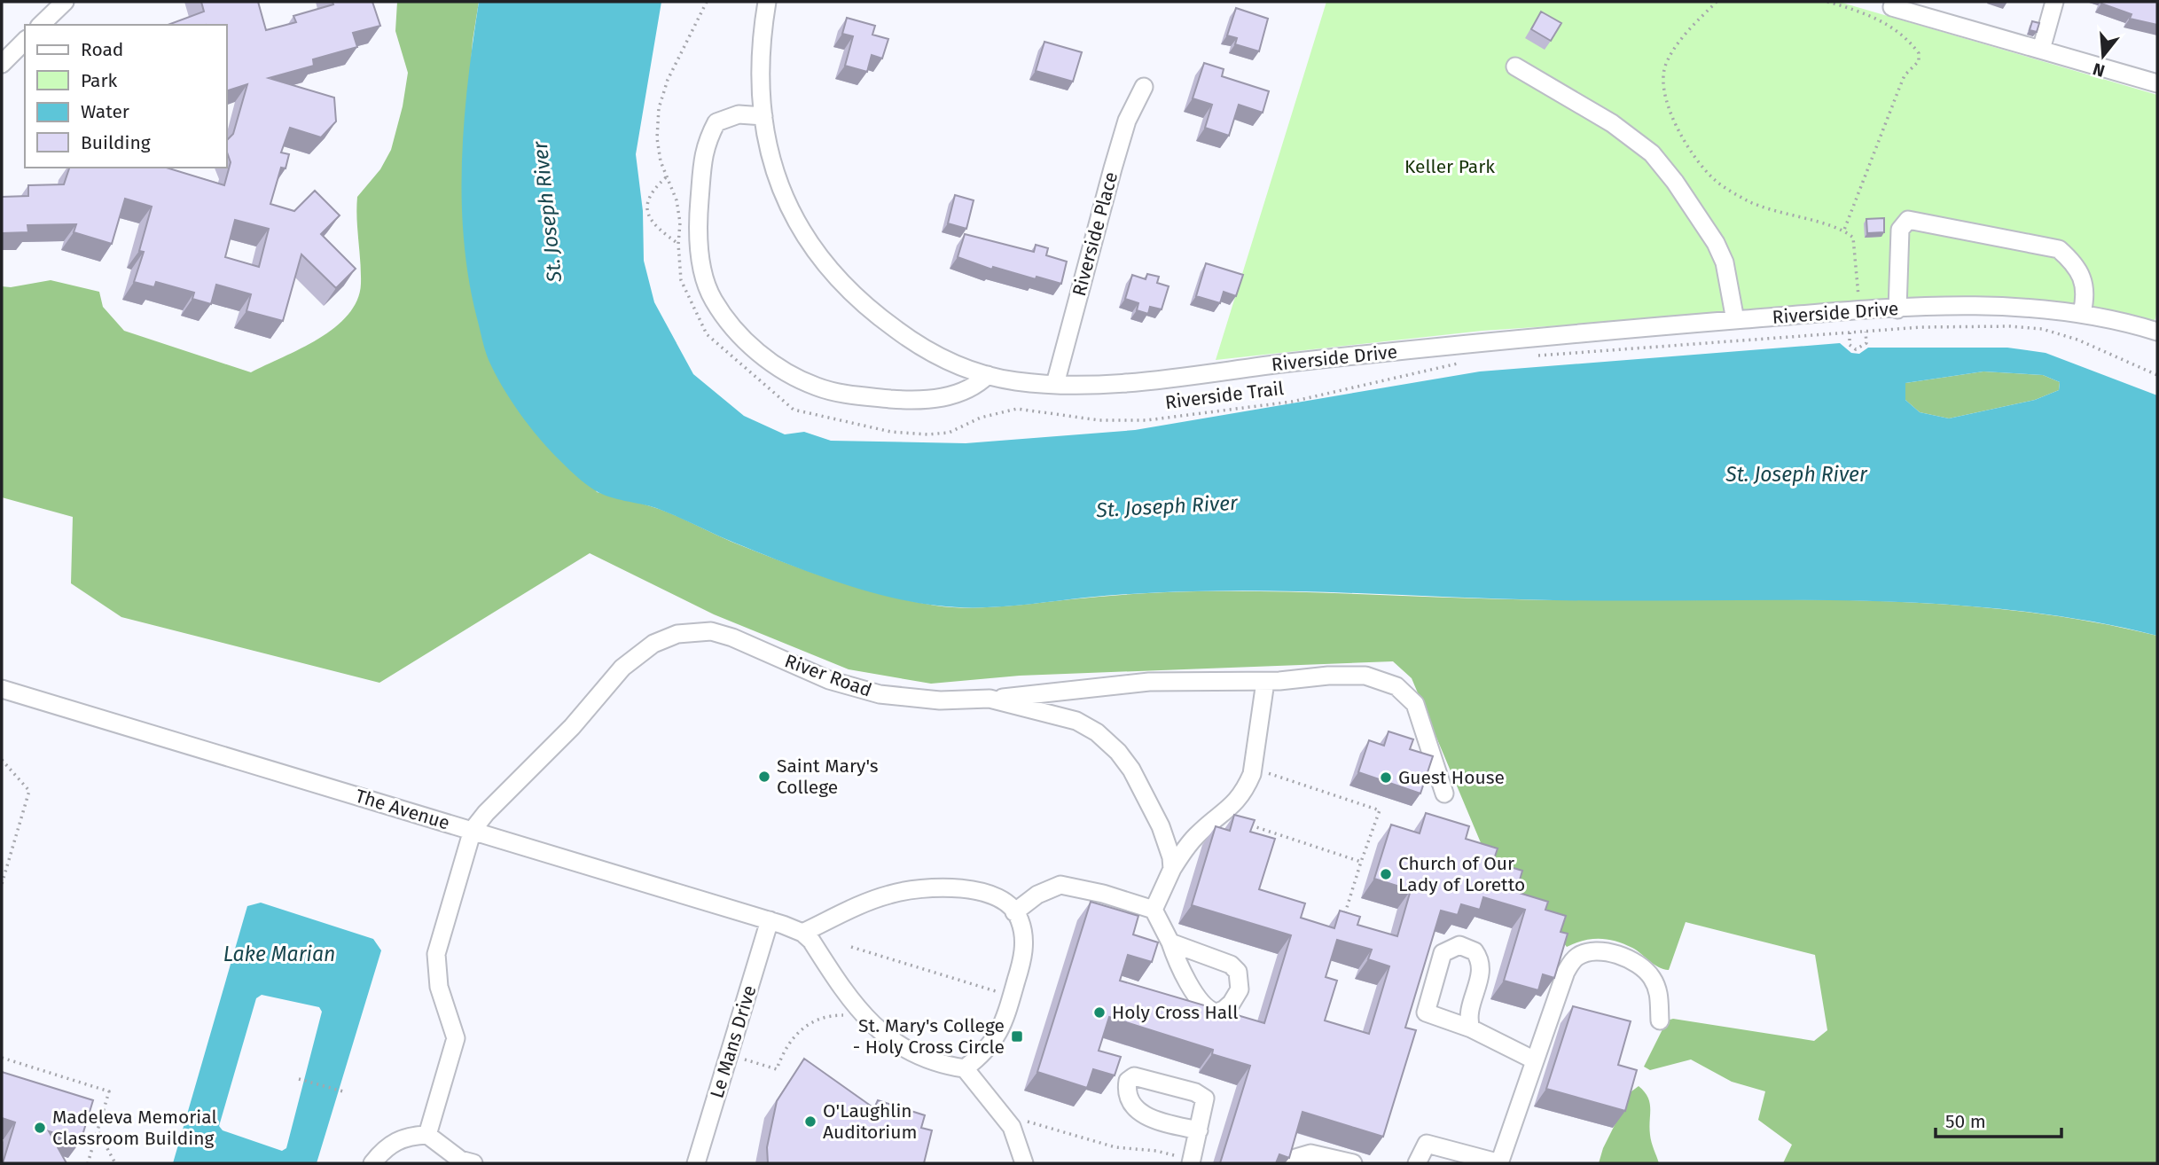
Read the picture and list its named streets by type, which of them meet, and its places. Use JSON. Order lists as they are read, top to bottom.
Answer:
{
  "streets": {
    "street": [
      "Riverside Place",
      "Riverside Drive",
      "River Road",
      "The Avenue",
      "Le Mans Drive"
    ],
    "path": ["Riverside Trail"]
  },
  "crossings": [
    ["Riverside Place", "Riverside Drive"],
    ["River Road", "The Avenue"],
    ["The Avenue", "Le Mans Drive"]
  ],
  "water": ["St. Joseph River", "Lake Marian"],
  "parks": ["Keller Park"],
  "places": {
    "other": [
      "Saint Mary's College",
      "Guest House",
      "Church of Our Lady of Loretto",
      "Holy Cross Hall",
      "O'Laughlin Auditorium",
      "Madeleva Memorial Classroom Building"
    ],
    "transit": ["St. Mary's College - Holy Cross Circle"]
  },
  "legend": [
    "Road",
    "Park",
    "Water",
    "Building"
  ],
  "scale_bar": "50 m",
  "north": "bottom"
}
